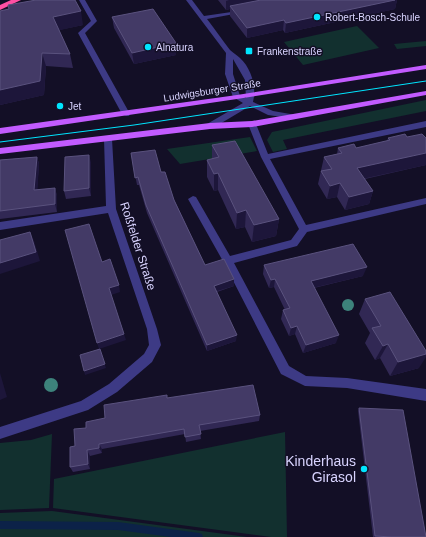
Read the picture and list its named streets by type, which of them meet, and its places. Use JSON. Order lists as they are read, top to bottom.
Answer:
{
  "streets": {
    "main road": ["Ludwigsburger Straße"],
    "street": ["Roßfelder Straße"]
  },
  "places": {
    "other": [
      "Robert-Bosch-Schule",
      "Alnatura",
      "Jet",
      "Kinderhaus Girasol"
    ],
    "transit": ["Frankenstraße"]
  }
}
